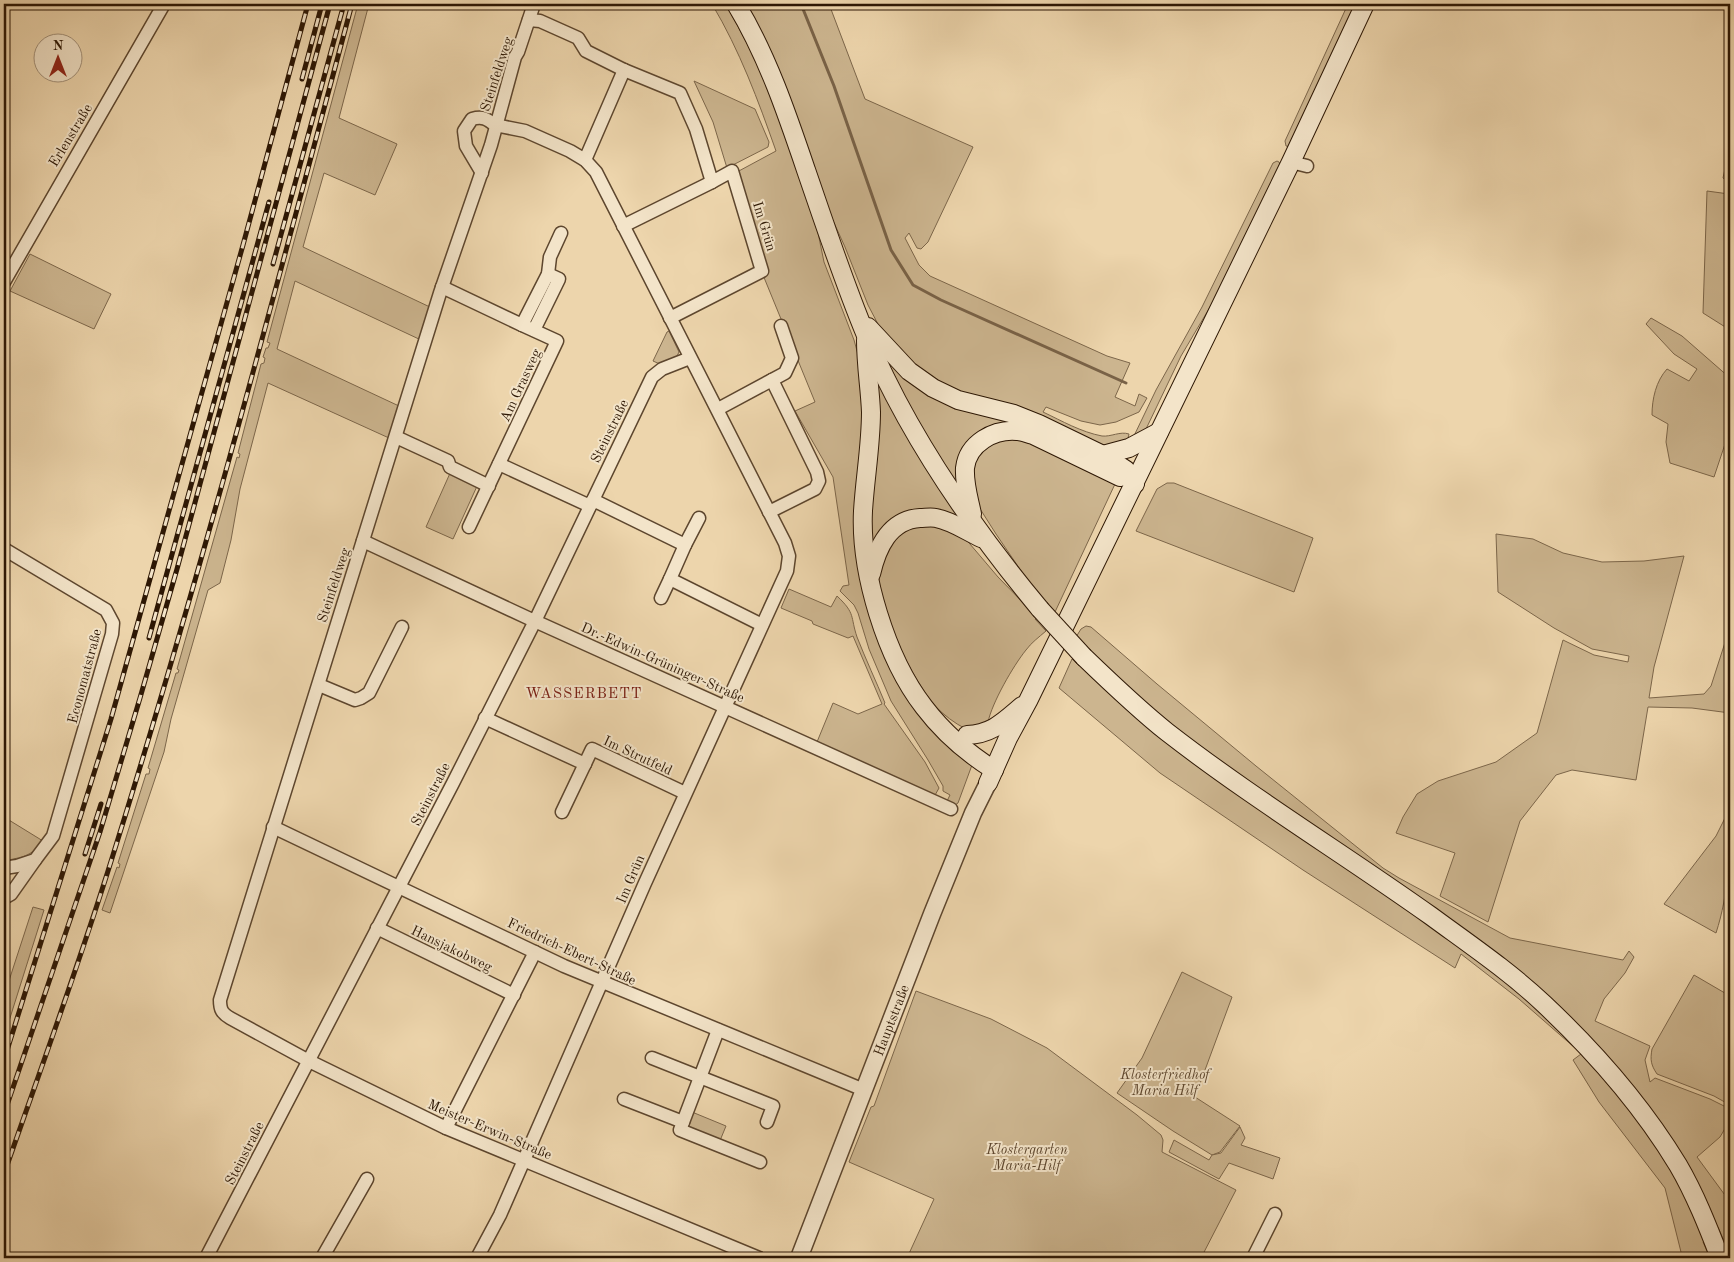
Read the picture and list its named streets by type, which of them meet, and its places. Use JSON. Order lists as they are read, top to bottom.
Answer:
{
  "streets": {
    "street": [
      "Steinfeldweg",
      "Erlenstraße",
      "Im Grün",
      "Am Grasweg",
      "Steinstraße",
      "Dr.-Edwin-Grüninger-Straße",
      "Economatstraße",
      "Im Strutfeld",
      "Hansjakobweg",
      "Friedrich-Ebert-Straße",
      "Hauptstraße",
      "Meister-Erwin-Straße"
    ]
  },
  "crossings": [
    ["Steinfeldweg", "Im Grün"],
    ["Steinfeldweg", "Am Grasweg"],
    ["Steinfeldweg", "Dr.-Edwin-Grüninger-Straße"],
    ["Steinfeldweg", "Friedrich-Ebert-Straße"],
    ["Steinfeldweg", "Meister-Erwin-Straße"],
    ["Im Grün", "Steinstraße"],
    ["Im Grün", "Dr.-Edwin-Grüninger-Straße"],
    ["Im Grün", "Im Strutfeld"],
    ["Im Grün", "Friedrich-Ebert-Straße"],
    ["Im Grün", "Meister-Erwin-Straße"],
    ["Steinstraße", "Dr.-Edwin-Grüninger-Straße"],
    ["Steinstraße", "Hansjakobweg"],
    ["Steinstraße", "Friedrich-Ebert-Straße"],
    ["Steinstraße", "Meister-Erwin-Straße"],
    ["Friedrich-Ebert-Straße", "Hauptstraße"]
  ],
  "districts": ["WASSERBETT"],
  "parks": ["Klosterfriedhof Maria Hilf", "Klostergarten Maria-Hilf"],
  "north": "top"
}
